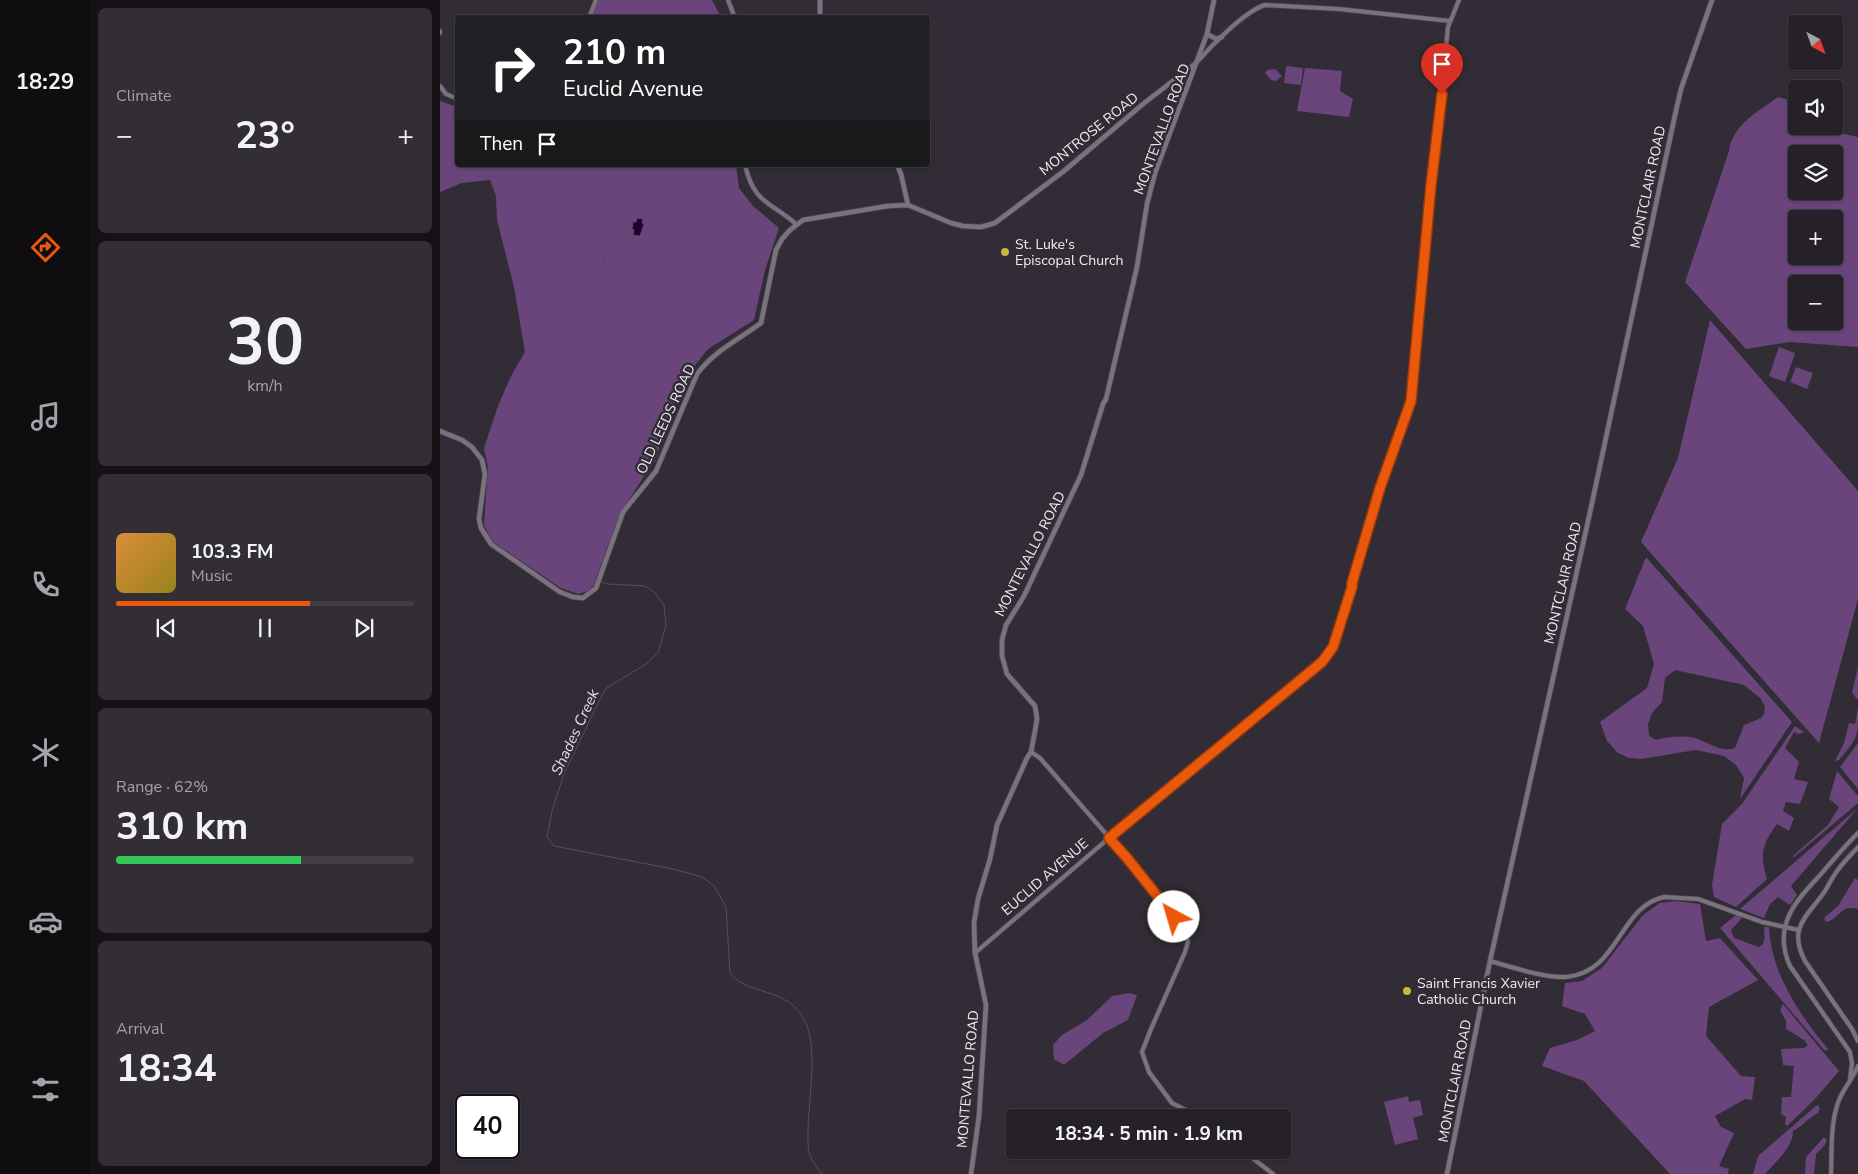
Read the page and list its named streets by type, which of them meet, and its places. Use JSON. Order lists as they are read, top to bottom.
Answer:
{
  "streets": {
    "main road": [
      "MONTEVALLO ROAD",
      "MONTROSE ROAD",
      "MONTCLAIR ROAD",
      "OLD LEEDS ROAD"
    ],
    "street": ["EUCLID AVENUE"]
  },
  "crossings": [
    ["MONTEVALLO ROAD", "MONTROSE ROAD"],
    ["MONTEVALLO ROAD", "EUCLID AVENUE"]
  ],
  "water": ["Shades Creek"],
  "places": ["St. Luke's Episcopal Church", "Saint Francis Xavier Catholic Church"],
  "north": "bottom right",
  "page": {
    "tabs": "18:29",
    "tile": [
      "Climate",
      ["30", "km/h"],
      ["Range · 62%", "310 km"],
      ["Arrival", "18:34"]
    ],
    "map_buttons": ["+", "−"],
    "turn": ["210 m", "Euclid Avenue"],
    "heat": ["−", "23°", "+"],
    "then": "Then",
    "song": ["103.3 FM", "Music"],
    "limit": "40",
    "trip": "18:34 · 5 min · 1.9 km"
  }
}
